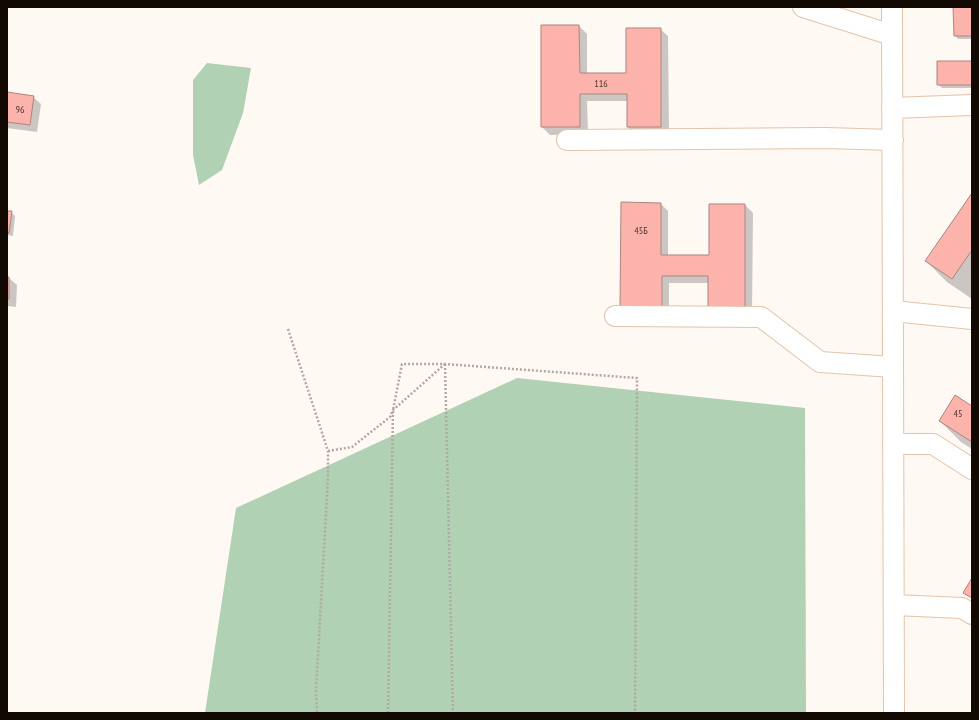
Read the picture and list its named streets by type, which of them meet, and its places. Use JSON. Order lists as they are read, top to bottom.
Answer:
{
  "house_numbers": [
    "116",
    "96",
    "45Б",
    "45"
  ]
}
